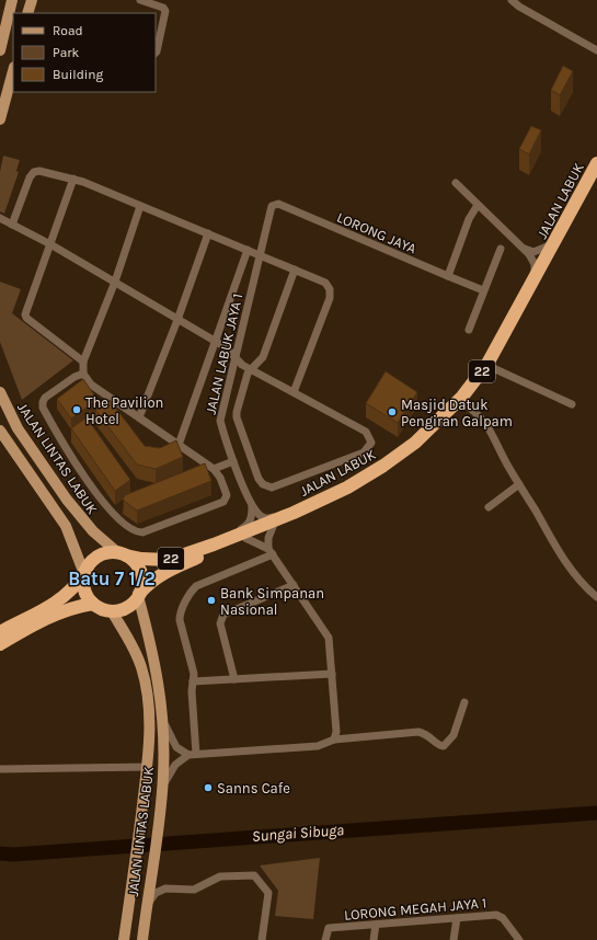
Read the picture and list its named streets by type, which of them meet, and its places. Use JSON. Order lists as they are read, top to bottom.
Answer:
{
  "streets": {
    "highway": ["JALAN LABUK", "22"],
    "main road": ["JALAN LINTAS LABUK"],
    "street": ["LORONG JAYA", "JALAN LABUK JAYA 1", "LORONG MEGAH JAYA 1"]
  },
  "crossings": [
    ["JALAN LABUK", "22"],
    ["JALAN LABUK", "JALAN LINTAS LABUK"],
    ["LORONG JAYA", "JALAN LABUK JAYA 1"],
    ["22", "JALAN LINTAS LABUK"]
  ],
  "districts": ["Batu 7 1/2"],
  "water": ["Sungai Sibuga"],
  "places": [
    "The Pavilion Hotel",
    "Masjid Datuk Pengiran Galpam",
    "Bank Simpanan Nasional",
    "Sanns Cafe"
  ],
  "legend": ["Road", "Park", "Building"]
}
